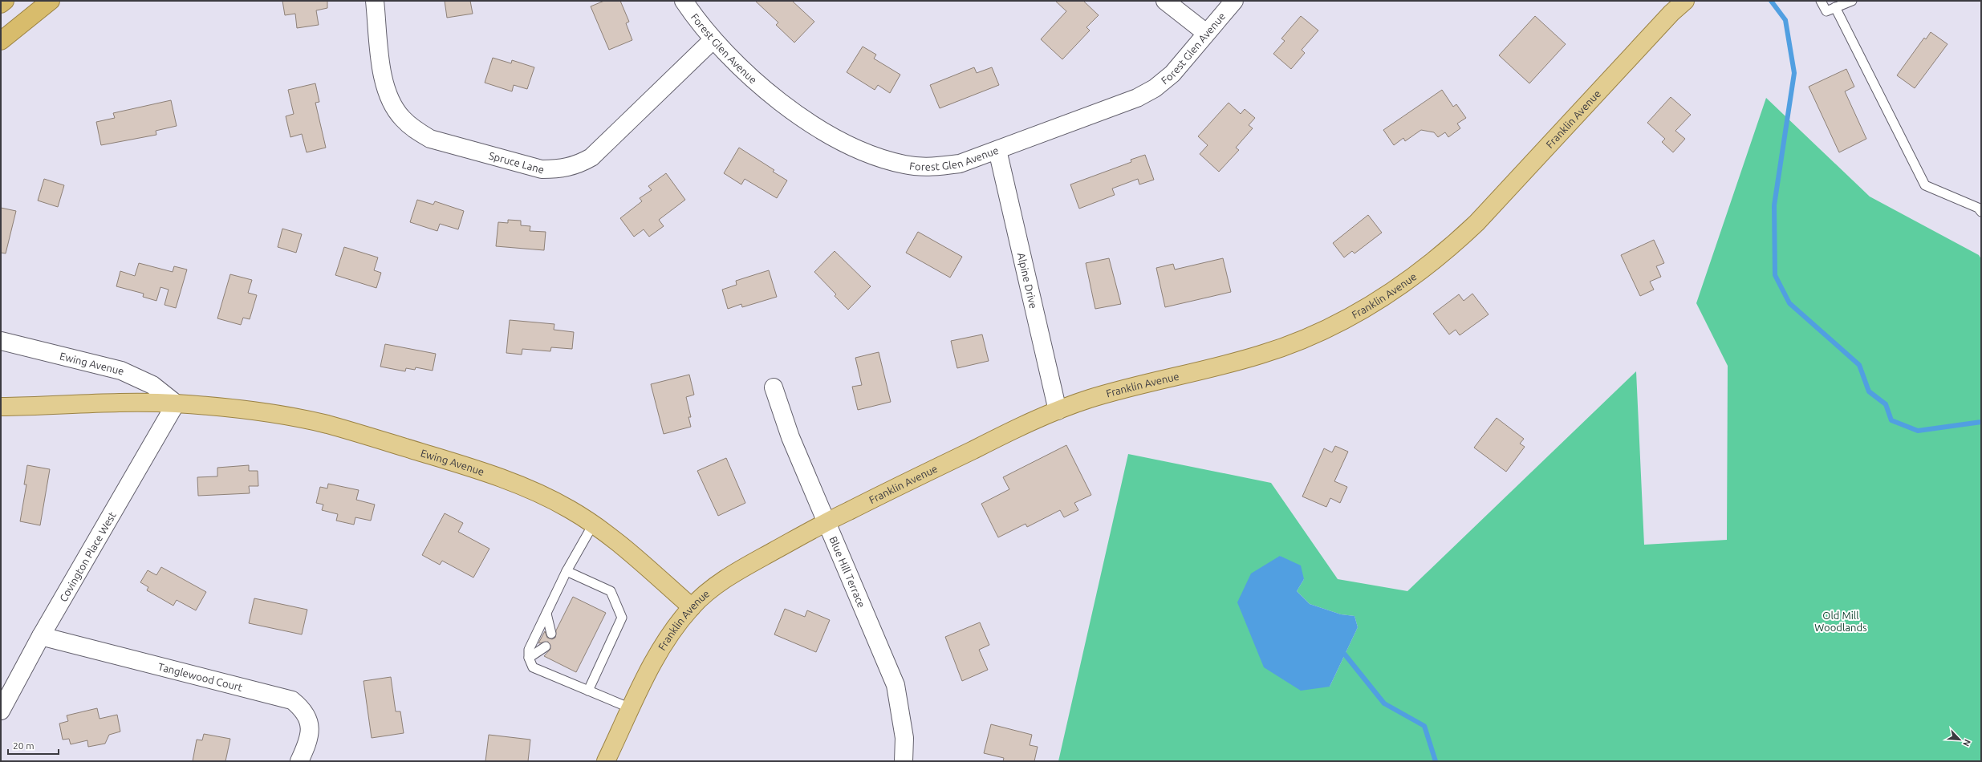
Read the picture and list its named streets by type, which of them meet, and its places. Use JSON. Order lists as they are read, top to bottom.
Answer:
{
  "streets": {
    "main road": ["Franklin Avenue", "Ewing Avenue"],
    "street": [
      "Forest Glen Avenue",
      "Spruce Lane",
      "Alpine Drive",
      "Covington Place West",
      "Blue Hill Terrace",
      "Tanglewood Court"
    ]
  },
  "crossings": [
    ["Forest Glen Avenue", "Spruce Lane"],
    ["Forest Glen Avenue", "Alpine Drive"],
    ["Franklin Avenue", "Alpine Drive"],
    ["Franklin Avenue", "Ewing Avenue"],
    ["Franklin Avenue", "Blue Hill Terrace"],
    ["Ewing Avenue", "Covington Place West"],
    ["Covington Place West", "Tanglewood Court"]
  ],
  "parks": ["Old Mill Woodlands"],
  "scale_bar": "20 m",
  "north": "bottom right"
}
